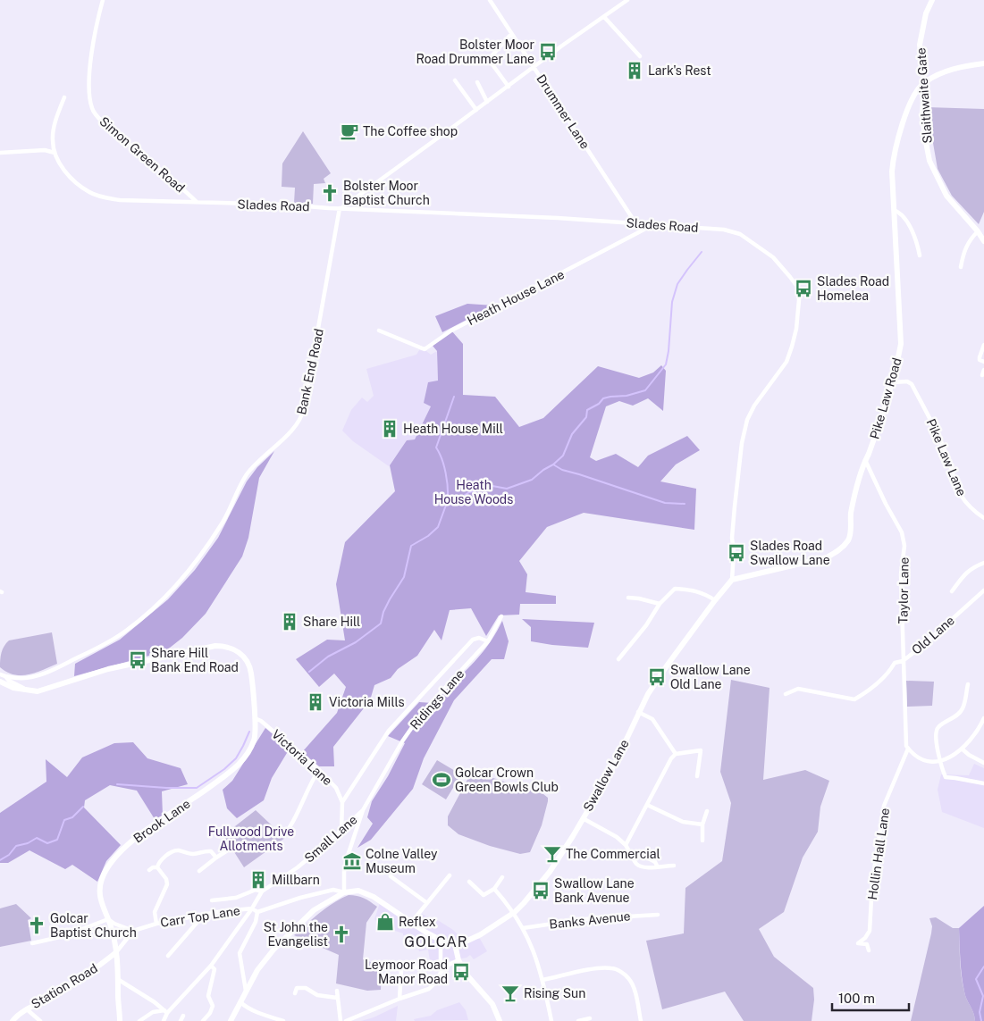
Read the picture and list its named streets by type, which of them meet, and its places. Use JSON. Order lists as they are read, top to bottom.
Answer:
{
  "streets": {
    "street": [
      "Slaithwaite Gate",
      "Drummer Lane",
      "Simon Green Road",
      "Slades Road",
      "Heath House Lane",
      "Bank End Road",
      "Pike Law Road",
      "Pike Law Lane",
      "Taylor Lane",
      "Old Lane",
      "Ridings Lane",
      "Victoria Lane",
      "Swallow Lane",
      "Brook Lane",
      "Small Lane",
      "Hollin Hall Lane",
      "Carr Top Lane",
      "Banks Avenue",
      "Station Road"
    ]
  },
  "crossings": [
    ["Slaithwaite Gate", "Pike Law Road"],
    ["Drummer Lane", "Slades Road"],
    ["Simon Green Road", "Slades Road"],
    ["Slades Road", "Heath House Lane"],
    ["Slades Road", "Bank End Road"],
    ["Slades Road", "Pike Law Road"],
    ["Slades Road", "Swallow Lane"],
    ["Pike Law Road", "Pike Law Lane"],
    ["Pike Law Road", "Taylor Lane"],
    ["Pike Law Road", "Swallow Lane"],
    ["Taylor Lane", "Old Lane"],
    ["Taylor Lane", "Hollin Hall Lane"],
    ["Ridings Lane", "Small Lane"],
    ["Victoria Lane", "Brook Lane"],
    ["Brook Lane", "Station Road"]
  ],
  "districts": ["GOLCAR"],
  "parks": ["Heath House Woods", "Fullwood Drive Allotments"],
  "places": {
    "bus stop": [
      "Bolster Moor Road Drummer Lane",
      "Slades Road Homelea",
      "Slades Road Swallow Lane",
      "Share Hill Bank End Road",
      "Swallow Lane Old Lane",
      "Swallow Lane Bank Avenue",
      "Leymoor Road Manor Road"
    ],
    "building": [
      "Lark's Rest",
      "Heath House Mill",
      "Share Hill",
      "Victoria Mills",
      "Millbarn"
    ],
    "cafe": ["The Coffee shop"],
    "church": ["Bolster Moor Baptist Church", "Golcar Baptist Church", "St John the Evangelist"],
    "sports": ["Golcar Crown Green Bowls Club"],
    "bar": ["The Commercial", "Rising Sun"],
    "museum": ["Colne Valley Museum"],
    "shop": ["Reflex"]
  },
  "scale_bar": "100 m"
}
